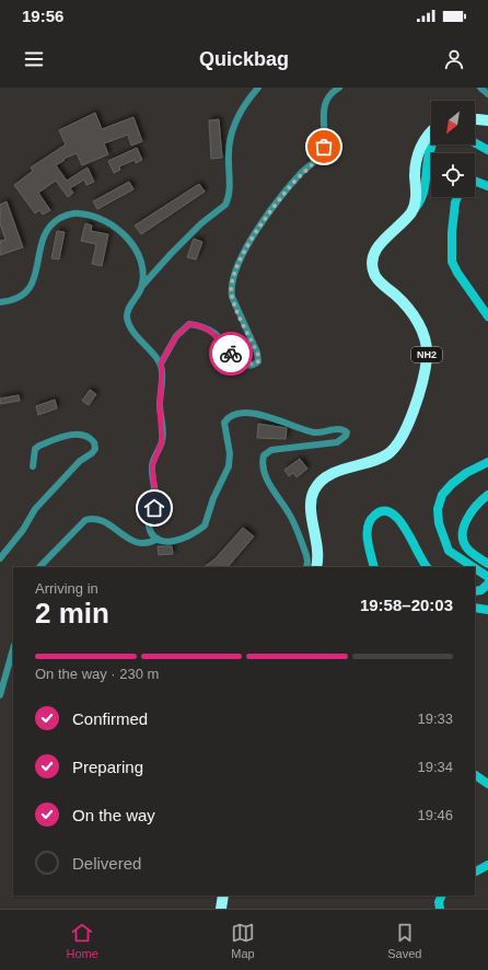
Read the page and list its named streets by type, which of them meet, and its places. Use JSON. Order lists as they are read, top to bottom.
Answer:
{
  "streets": {
    "highway": ["NH2"]
  },
  "north": "bottom left",
  "page": {
    "status": "19:56",
    "header": "Quickbag",
    "heading": ["2 min", "Arriving in", "19:58–20:03"],
    "bar": "On the way · 230 m",
    "list": [
      ["Confirmed", "19:33"],
      ["Preparing", "19:34"],
      ["On the way", "19:46"],
      "Delivered"
    ],
    "tabs": ["Home", "Map", "Saved"]
  }
}
